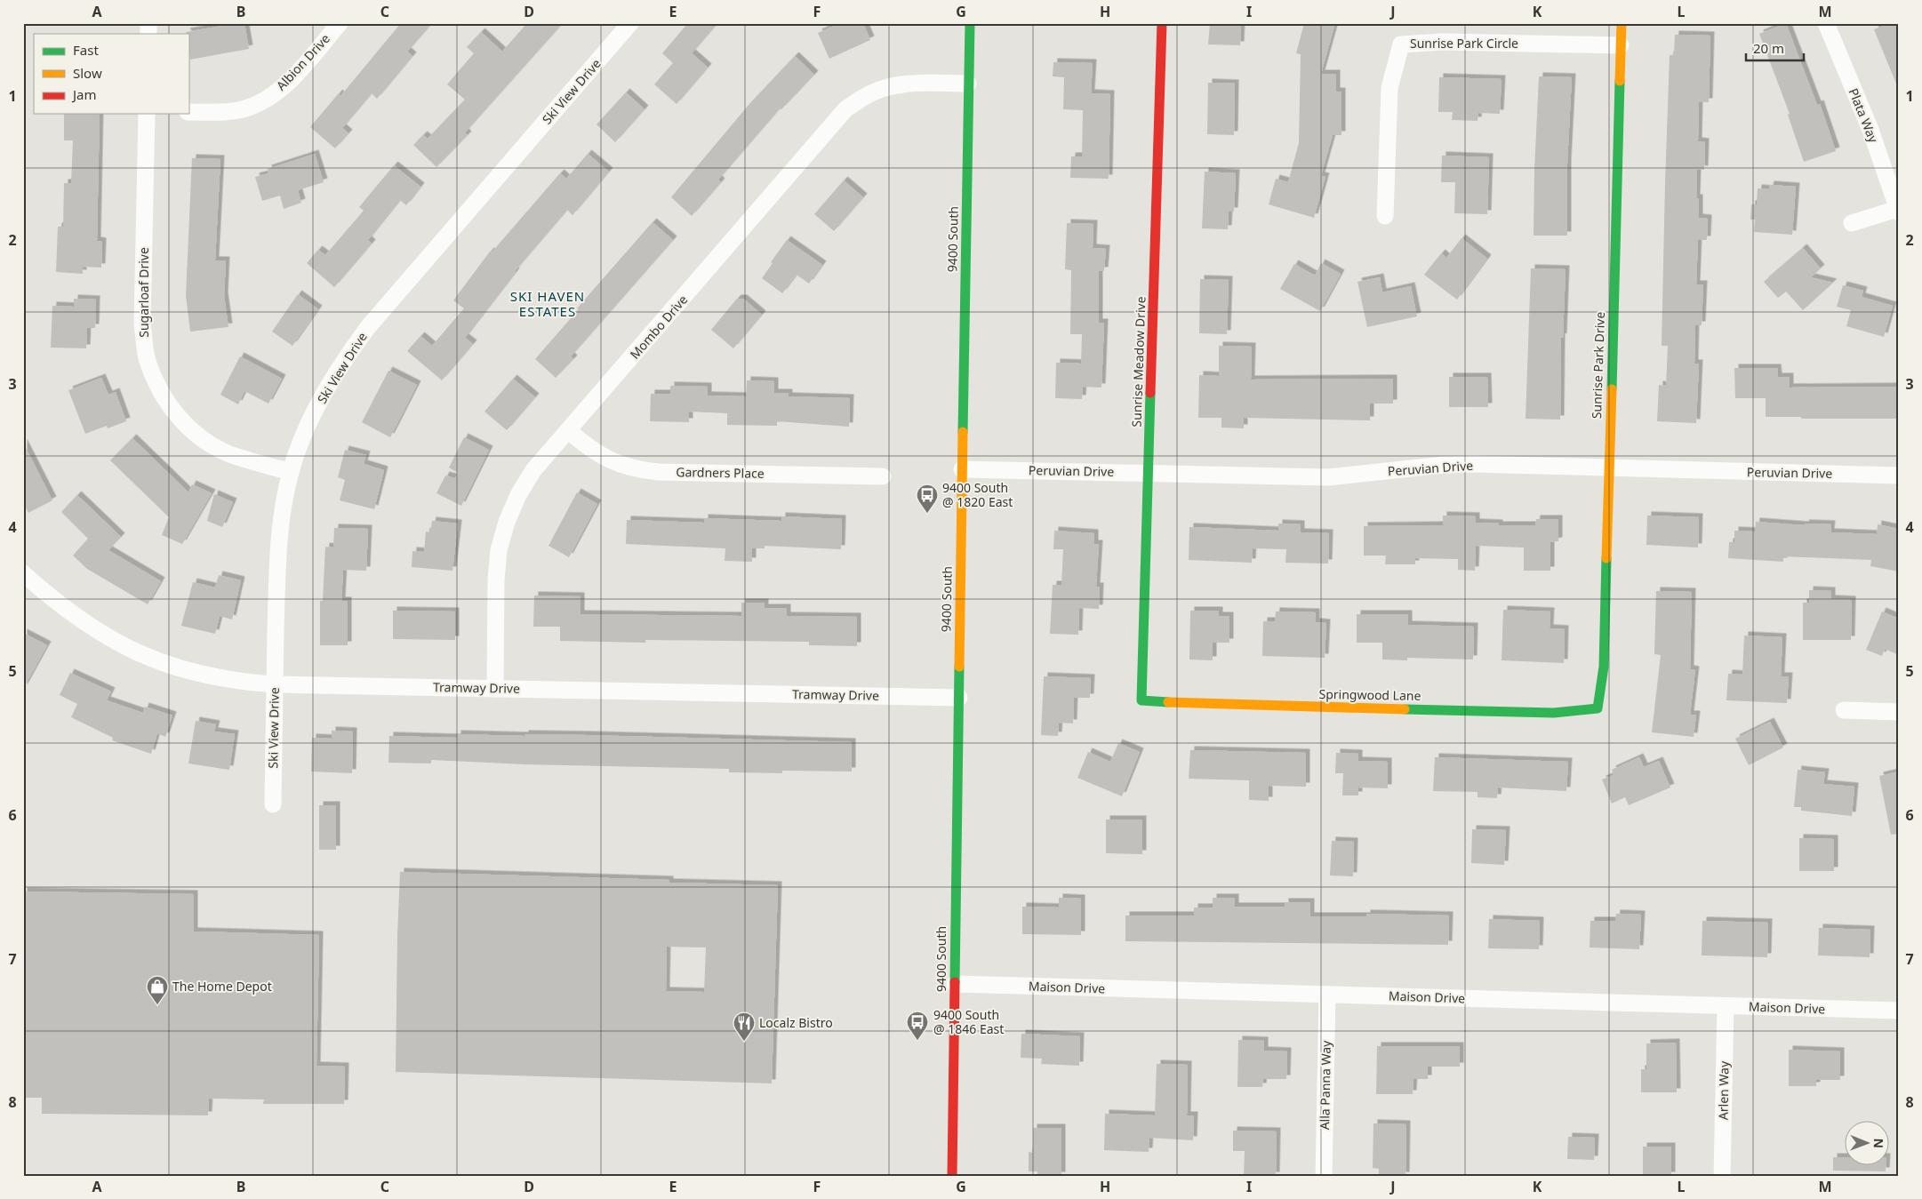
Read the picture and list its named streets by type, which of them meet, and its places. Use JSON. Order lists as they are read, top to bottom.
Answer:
{
  "streets": {
    "street": [
      "Sunrise Park Circle",
      "Albion Drive",
      "Ski View Drive",
      "Plata Way",
      "9400 South",
      "Sugarloaf Drive",
      "Mombo Drive",
      "Sunrise Meadow Drive",
      "Sunrise Park Drive",
      "Peruvian Drive",
      "Gardners Place",
      "Tramway Drive",
      "Springwood Lane",
      "Maison Drive",
      "Alla Panna Way",
      "Arlen Way"
    ]
  },
  "crossings": [
    ["Sunrise Park Circle", "Sunrise Park Drive"],
    ["Ski View Drive", "Sugarloaf Drive"],
    ["Ski View Drive", "Tramway Drive"],
    ["9400 South", "Mombo Drive"],
    ["9400 South", "Peruvian Drive"],
    ["9400 South", "Tramway Drive"],
    ["9400 South", "Maison Drive"],
    ["Mombo Drive", "Gardners Place"],
    ["Mombo Drive", "Tramway Drive"],
    ["Sunrise Meadow Drive", "Peruvian Drive"],
    ["Sunrise Meadow Drive", "Springwood Lane"],
    ["Sunrise Park Drive", "Peruvian Drive"],
    ["Sunrise Park Drive", "Springwood Lane"],
    ["Maison Drive", "Alla Panna Way"],
    ["Maison Drive", "Arlen Way"]
  ],
  "districts": ["SKI HAVEN ESTATES"],
  "places": {
    "bus stop": ["9400 South @ 1820 East", "9400 South @ 1846 East"],
    "shop": ["The Home Depot"],
    "restaurant": ["Localz Bistro"]
  },
  "legend": ["Fast", "Slow", "Jam"],
  "scale_bar": "20 m",
  "north": "right",
  "grid": {
    "columns": [
      "A",
      "B",
      "C",
      "D",
      "E",
      "F",
      "G",
      "H",
      "I",
      "J",
      "K",
      "L",
      "M"
    ],
    "rows": [
      "1",
      "2",
      "3",
      "4",
      "5",
      "6",
      "7",
      "8"
    ]
  }
}
